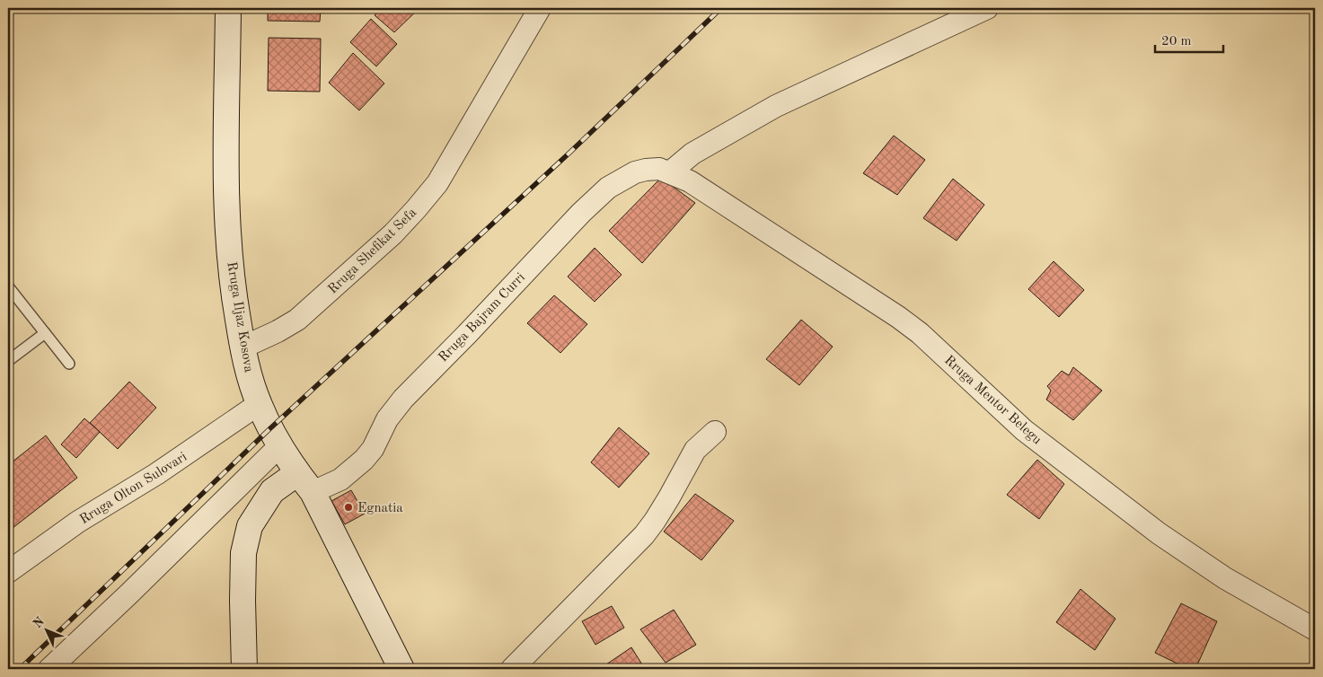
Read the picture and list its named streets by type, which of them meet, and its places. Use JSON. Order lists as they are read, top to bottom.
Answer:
{
  "streets": {
    "street": [
      "Rruga Shefikat Sefa",
      "Rruga Iljaz Kosova",
      "Rruga Bajram Curri",
      "Rruga Mentor Belegu",
      "Rruga Olton Sulovari"
    ]
  },
  "crossings": [
    ["Rruga Shefikat Sefa", "Rruga Iljaz Kosova"],
    ["Rruga Iljaz Kosova", "Rruga Bajram Curri"],
    ["Rruga Iljaz Kosova", "Rruga Olton Sulovari"],
    ["Rruga Bajram Curri", "Rruga Mentor Belegu"]
  ],
  "places": ["Egnatia"],
  "scale_bar": "20 m",
  "north": "top left"
}
